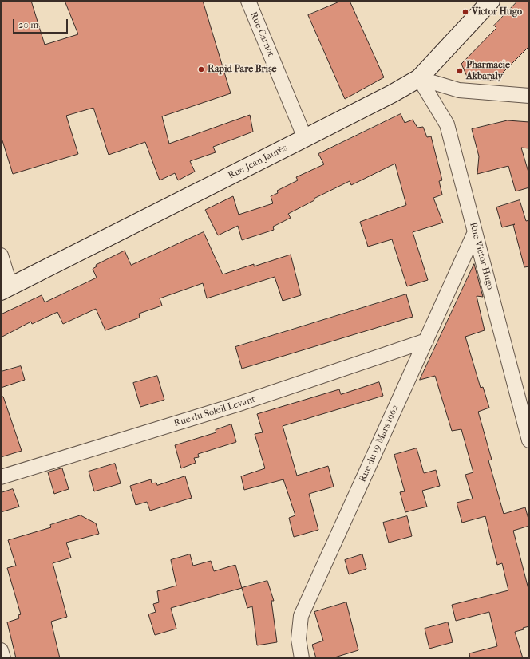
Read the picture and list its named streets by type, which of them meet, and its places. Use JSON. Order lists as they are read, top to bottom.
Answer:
{
  "streets": {
    "street": [
      "Rue Carnot",
      "Rue Jean Jaurès",
      "Rue Victor Hugo",
      "Rue du Soleil Levant",
      "Rue du 19 Mars 1962"
    ]
  },
  "crossings": [
    ["Rue Carnot", "Rue Jean Jaurès"],
    ["Rue Jean Jaurès", "Rue Victor Hugo"],
    ["Rue Victor Hugo", "Rue du 19 Mars 1962"],
    ["Rue du Soleil Levant", "Rue du 19 Mars 1962"]
  ],
  "places": ["Victor Hugo", "Rapid Pare Brise", "Pharmacie Akbaraly"],
  "scale_bar": "20 m"
}
